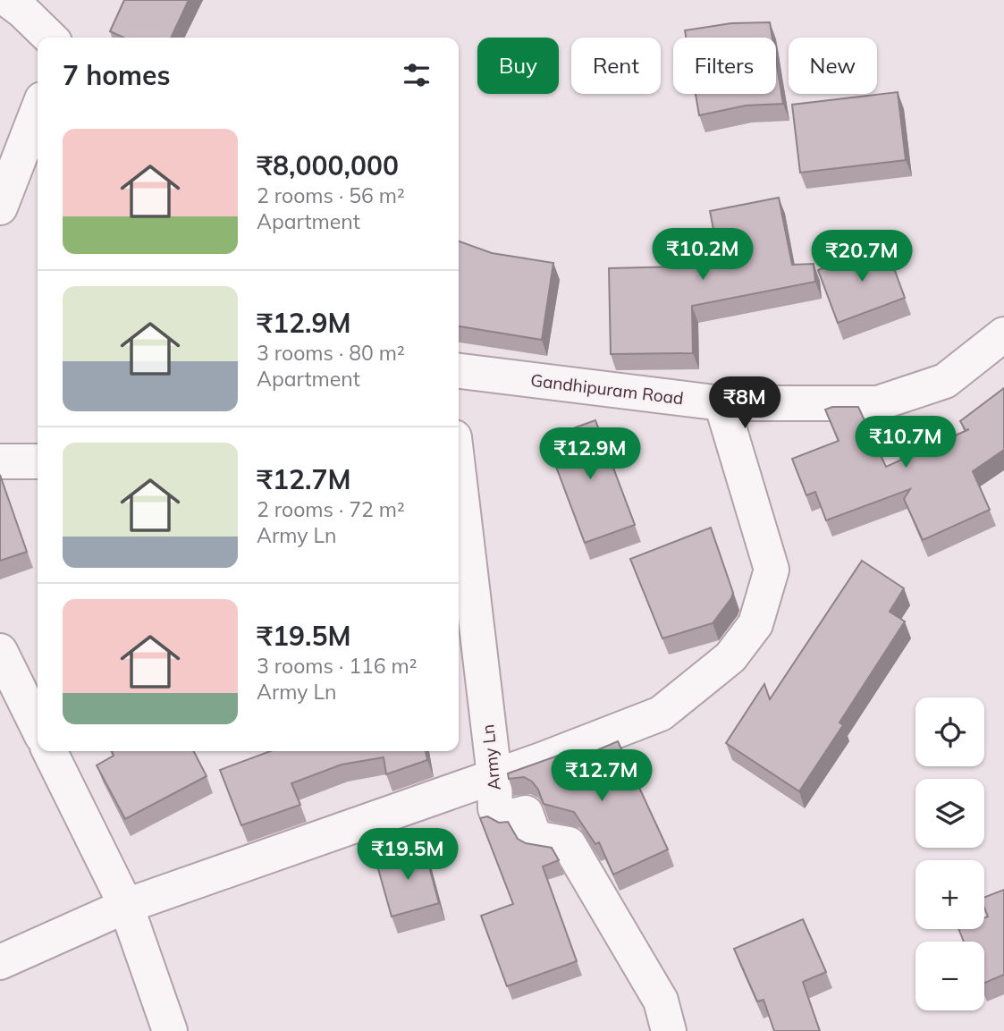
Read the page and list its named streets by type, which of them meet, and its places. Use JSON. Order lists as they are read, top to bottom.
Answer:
{
  "streets": {
    "street": ["Gandhipuram Road", "Army Ln"]
  },
  "page": {
    "chip": [
      "Buy",
      "Rent",
      "Filters",
      "New"
    ],
    "heading": "7 homes",
    "list": [
      {
        "name": "₹8,000,000",
        "note": "2 rooms · 56 m² · Apartment"
      },
      {
        "name": "₹12.9M",
        "note": "3 rooms · 80 m² · Apartment"
      },
      {
        "name": "₹12.7M",
        "note": "2 rooms · 72 m² · Army Ln"
      },
      {
        "name": "₹19.5M",
        "note": "3 rooms · 116 m² · Army Ln"
      }
    ],
    "price": [
      "₹10.2M",
      "₹20.7M",
      "₹8M",
      "₹10.7M",
      "₹12.9M",
      "₹12.7M",
      "₹19.5M"
    ],
    "map_buttons": ["+", "−"]
  }
}
